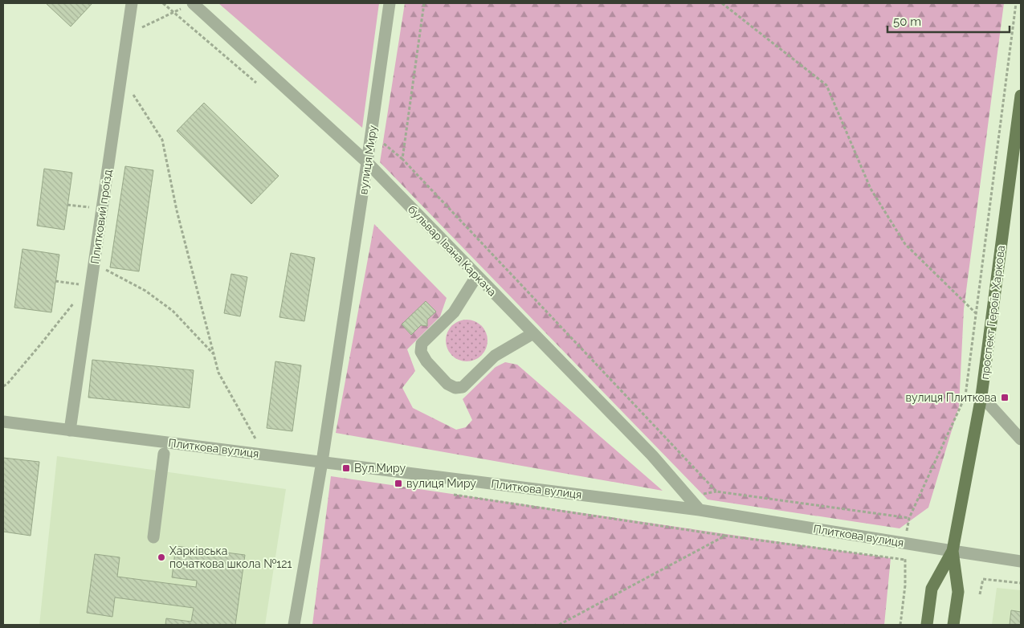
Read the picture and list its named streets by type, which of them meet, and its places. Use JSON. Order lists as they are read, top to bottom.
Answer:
{
  "streets": {
    "main road": ["проспект Героїв Харкова"],
    "street": [
      "вулиця Миру",
      "Плитковий проїзд",
      "бульвар Івана Каркача",
      "Плиткова вулиця"
    ]
  },
  "crossings": [
    ["вулиця Миру", "бульвар Івана Каркача"],
    ["вулиця Миру", "Плиткова вулиця"],
    ["Плитковий проїзд", "Плиткова вулиця"],
    ["бульвар Івана Каркача", "Плиткова вулиця"],
    ["проспект Героїв Харкова", "Плиткова вулиця"]
  ],
  "places": {
    "transit": ["вулиця Плиткова", "Вул.Миру", "вулиця Миру"],
    "other": ["Харківська початкова школа №121"]
  },
  "scale_bar": "50 m"
}
